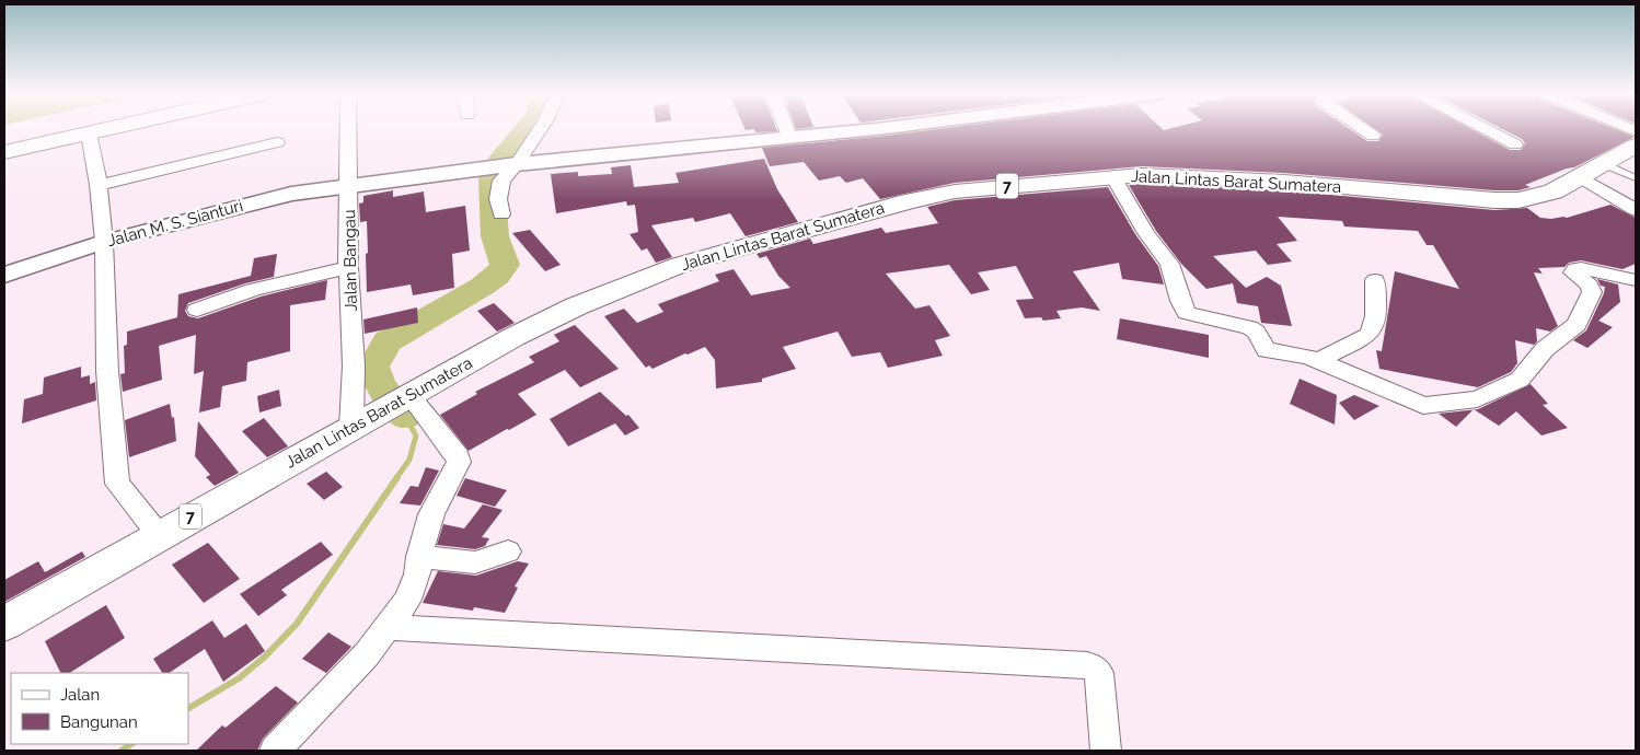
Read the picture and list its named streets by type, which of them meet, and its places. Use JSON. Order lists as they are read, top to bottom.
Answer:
{
  "streets": {
    "main road": ["Jalan Lintas Barat Sumatera", "7"],
    "street": ["Jalan M. S. Sianturi", "Jalan Bangau"]
  },
  "crossings": [
    ["Jalan Lintas Barat Sumatera", "Jalan Bangau"],
    ["Jalan M. S. Sianturi", "Jalan Bangau"]
  ],
  "legend": ["Jalan", "Bangunan"]
}
